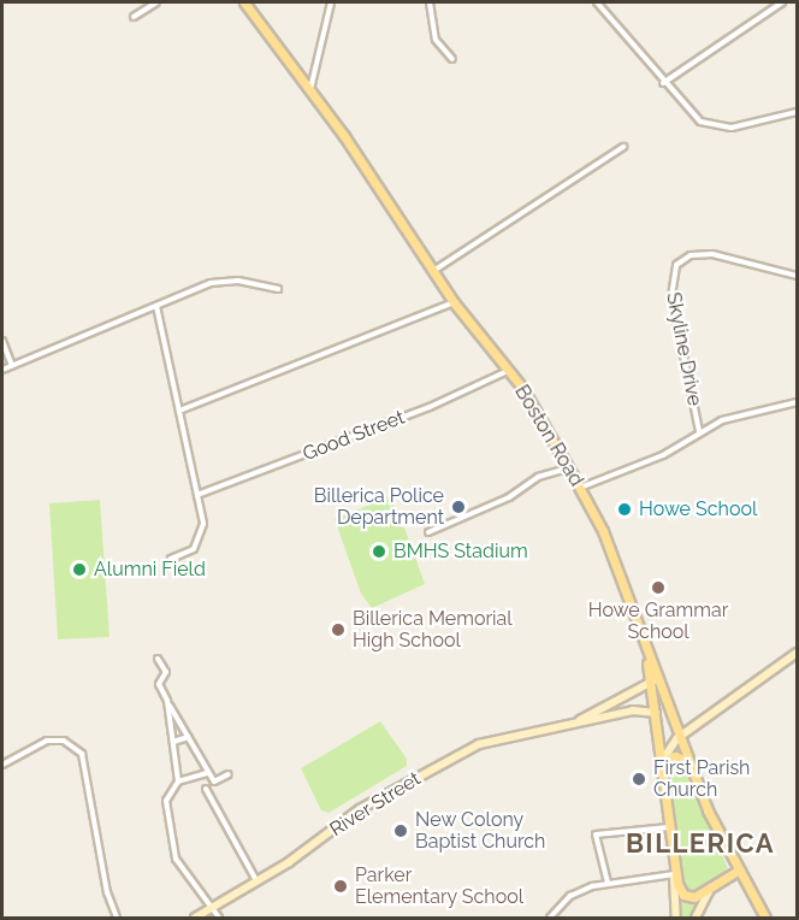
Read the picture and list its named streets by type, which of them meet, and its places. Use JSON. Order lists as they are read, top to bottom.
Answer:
{
  "streets": {
    "main road": ["Boston Road", "River Street"],
    "street": ["Skyline Drive", "Good Street"]
  },
  "crossings": [
    ["Good Street", "Boston Road"],
    ["Boston Road", "River Street"]
  ],
  "districts": ["BILLERICA"],
  "places": [
    "Billerica Police Department",
    "Howe School",
    "BMHS Stadium",
    "Alumni Field",
    "Howe Grammar School",
    "Billerica Memorial High School",
    "First Parish Church",
    "New Colony Baptist Church",
    "Parker Elementary School"
  ]
}
